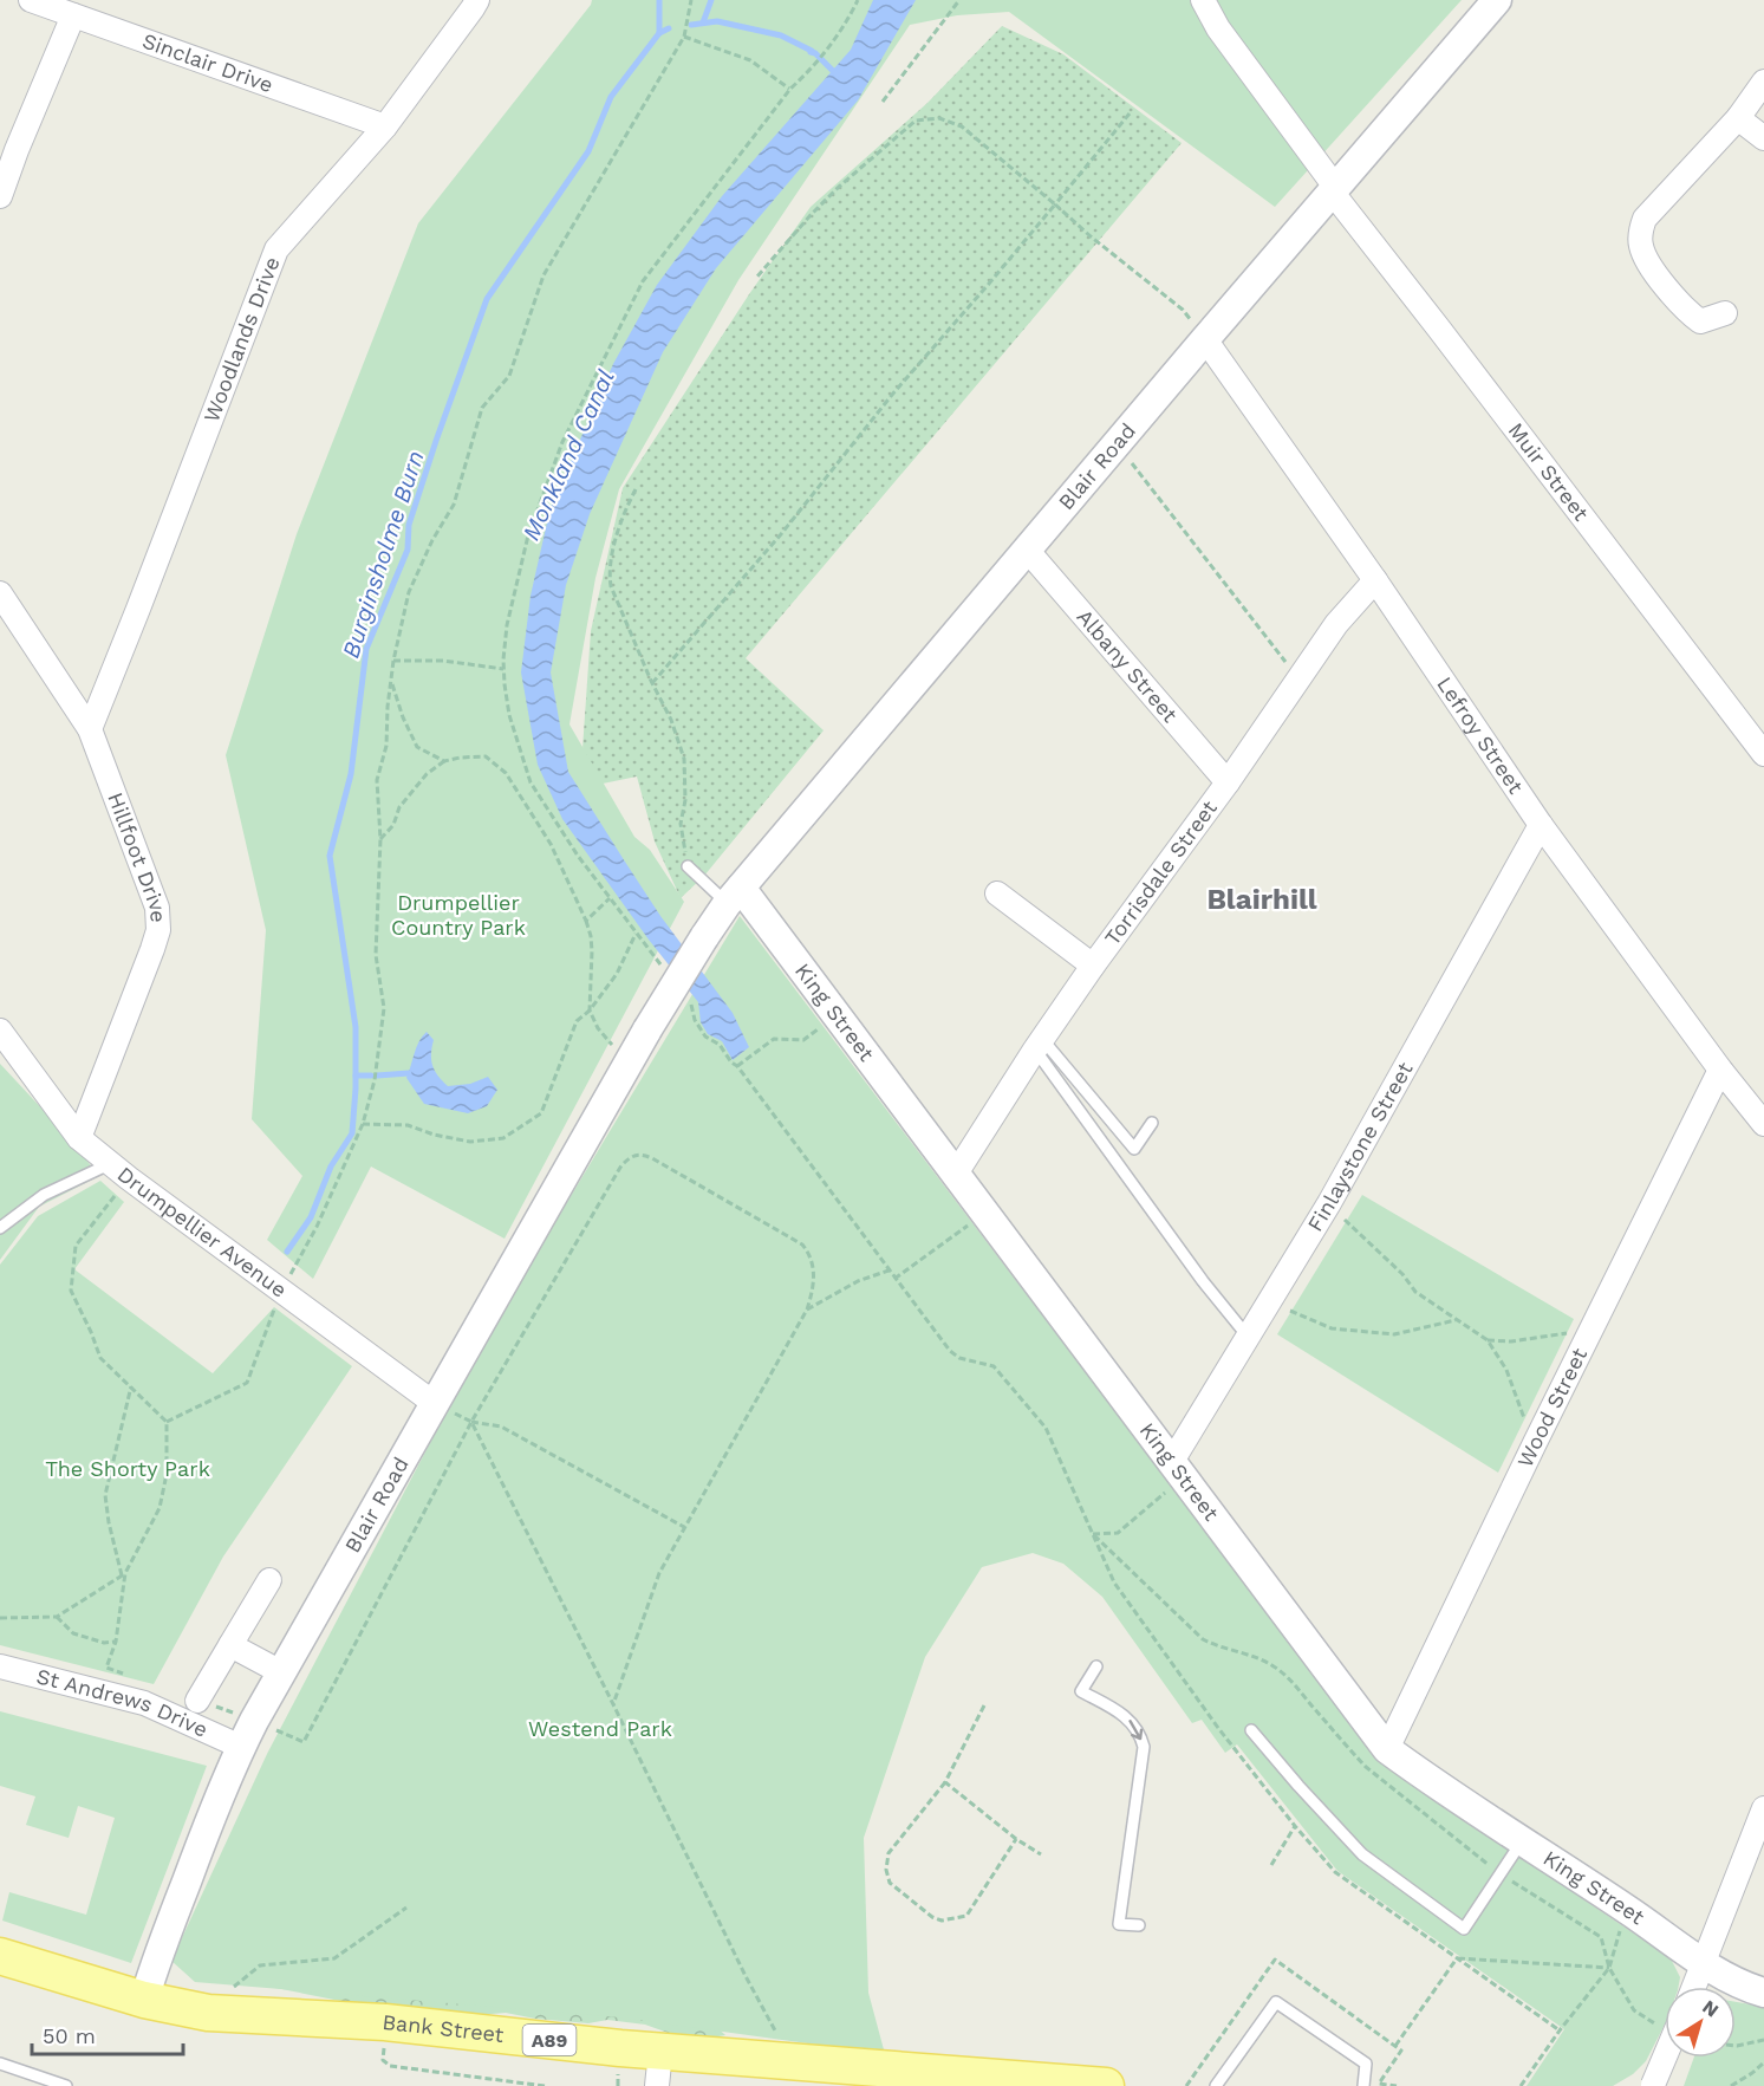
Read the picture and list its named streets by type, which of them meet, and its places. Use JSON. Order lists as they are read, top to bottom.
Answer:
{
  "streets": {
    "main road": ["Bank Street", "A89"],
    "street": [
      "Sinclair Drive",
      "Woodlands Drive",
      "Blair Road",
      "Muir Street",
      "Albany Street",
      "Lefroy Street",
      "Hillfoot Drive",
      "Torrisdale Street",
      "King Street",
      "Finlaystone Street",
      "Drumpellier Avenue",
      "Wood Street",
      "St Andrews Drive"
    ]
  },
  "crossings": [
    ["Sinclair Drive", "Woodlands Drive"],
    ["Woodlands Drive", "Hillfoot Drive"],
    ["Blair Road", "Muir Street"],
    ["Blair Road", "Albany Street"],
    ["Blair Road", "Lefroy Street"],
    ["Blair Road", "King Street"],
    ["Blair Road", "Drumpellier Avenue"],
    ["Blair Road", "St Andrews Drive"],
    ["Blair Road", "Bank Street"],
    ["Albany Street", "Torrisdale Street"],
    ["Lefroy Street", "Torrisdale Street"],
    ["Lefroy Street", "Finlaystone Street"],
    ["Lefroy Street", "Wood Street"],
    ["Hillfoot Drive", "Drumpellier Avenue"],
    ["Torrisdale Street", "King Street"],
    ["King Street", "Finlaystone Street"],
    ["King Street", "Wood Street"]
  ],
  "districts": ["Blairhill"],
  "water": ["Monkland Canal", "Burginsholme Burn"],
  "parks": ["Drumpellier Country Park", "The Shorty Park", "Westend Park"],
  "scale_bar": "50 m",
  "north": "top right"
}
